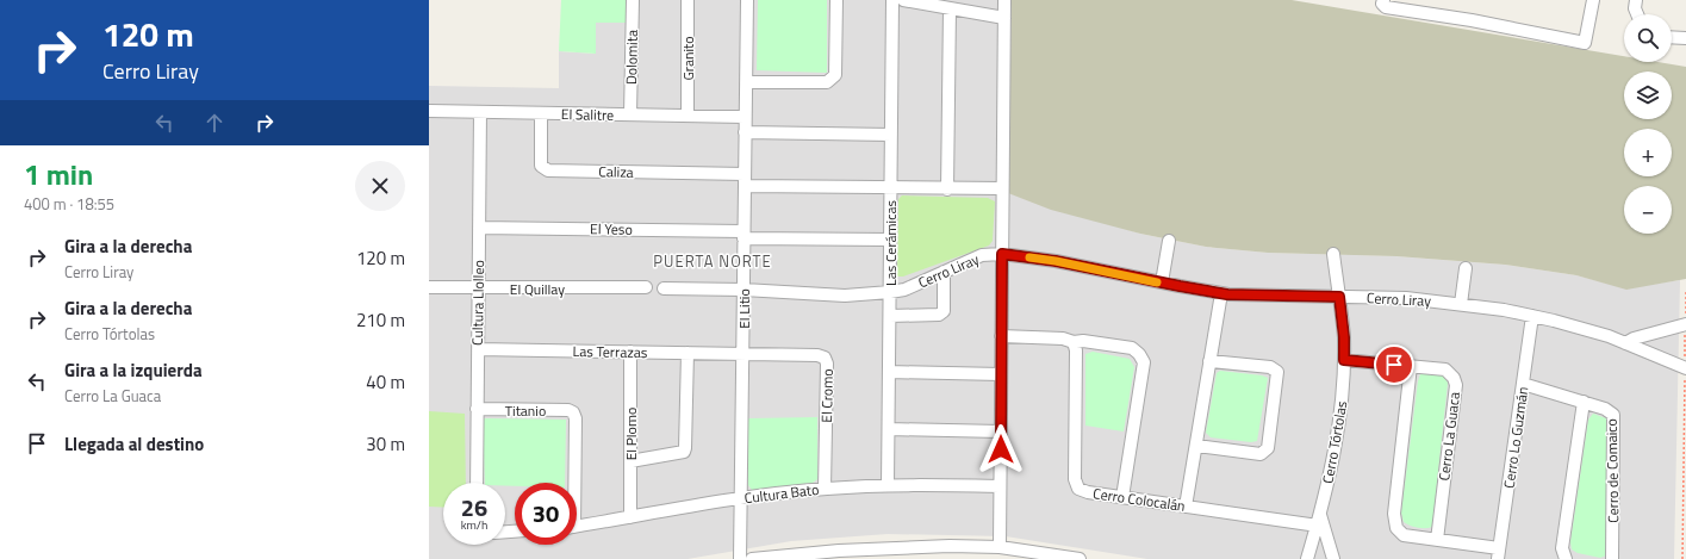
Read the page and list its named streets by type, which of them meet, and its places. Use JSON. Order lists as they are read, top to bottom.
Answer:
{
  "streets": {
    "street": [
      "Dolomita",
      "Granito",
      "El Salitre",
      "Caliza",
      "El Yeso",
      "Las Cerámicas",
      "Cerro Liray",
      "El Quillay",
      "Cultura Llolleo",
      "El Litio",
      "Las Terrazas",
      "El Cromo",
      "Titanio",
      "El Plomo",
      "Cerro La Guaca",
      "Cerro Lo Guzmán",
      "Cerro Tórtolas",
      "Cerro de Comaico",
      "Cultura Bato",
      "Cerro Colocalán"
    ]
  },
  "crossings": [
    ["Dolomita", "El Salitre"],
    ["Granito", "El Salitre"],
    ["El Salitre", "Caliza"],
    ["El Salitre", "Cultura Llolleo"],
    ["El Salitre", "El Litio"],
    ["Caliza", "El Litio"],
    ["El Yeso", "Las Cerámicas"],
    ["El Yeso", "Cultura Llolleo"],
    ["El Yeso", "El Litio"],
    ["Las Cerámicas", "Cerro Liray"],
    ["Las Cerámicas", "Cultura Bato"],
    ["Cerro Liray", "El Litio"],
    ["Cerro Liray", "Cerro Lo Guzmán"],
    ["Cerro Liray", "Cerro Tórtolas"],
    ["El Quillay", "Cultura Llolleo"],
    ["Cultura Llolleo", "Las Terrazas"],
    ["Cultura Llolleo", "Titanio"],
    ["El Litio", "Las Terrazas"],
    ["El Litio", "El Cromo"],
    ["El Litio", "Cultura Bato"],
    ["Las Terrazas", "El Cromo"],
    ["Las Terrazas", "El Plomo"],
    ["El Cromo", "Cultura Bato"],
    ["El Plomo", "Cultura Bato"],
    ["Cerro La Guaca", "Cerro Tórtolas"],
    ["Cerro Lo Guzmán", "Cerro de Comaico"],
    ["Cerro Tórtolas", "Cerro Colocalán"]
  ],
  "districts": ["PUERTA NORTE"],
  "page": {
    "turn": ["120 m", "Cerro Liray"],
    "map_buttons": ["+", "−"],
    "heading": ["1 min", "400 m · 18:55"],
    "list": [
      {
        "name": "Gira a la derecha",
        "note": "Cerro Liray",
        "value": "120 m"
      },
      {
        "name": "Gira a la derecha",
        "note": "Cerro Tórtolas",
        "value": "210 m"
      },
      {
        "name": "Gira a la izquierda",
        "note": "Cerro La Guaca",
        "value": "40 m"
      },
      {
        "name": "Llegada al destino",
        "value": "30 m"
      }
    ],
    "speed": "26 km/h",
    "limit": "30"
  }
}
